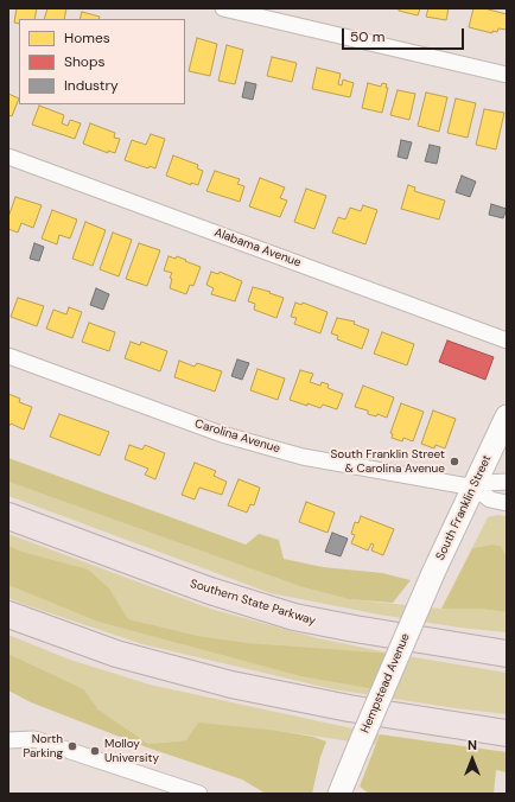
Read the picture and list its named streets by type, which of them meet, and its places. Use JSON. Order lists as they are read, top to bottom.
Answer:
{
  "streets": {
    "highway": ["Southern State Parkway"],
    "main road": ["South Franklin Street", "Hempstead Avenue"],
    "street": ["Alabama Avenue", "Carolina Avenue"]
  },
  "crossings": [
    ["Carolina Avenue", "South Franklin Street"],
    ["South Franklin Street", "Hempstead Avenue"]
  ],
  "places": ["South Franklin Street & Carolina Avenue", "North Parking", "Molloy University"],
  "legend": ["Homes", "Shops", "Industry"],
  "scale_bar": "50 m",
  "north": "top"
}
